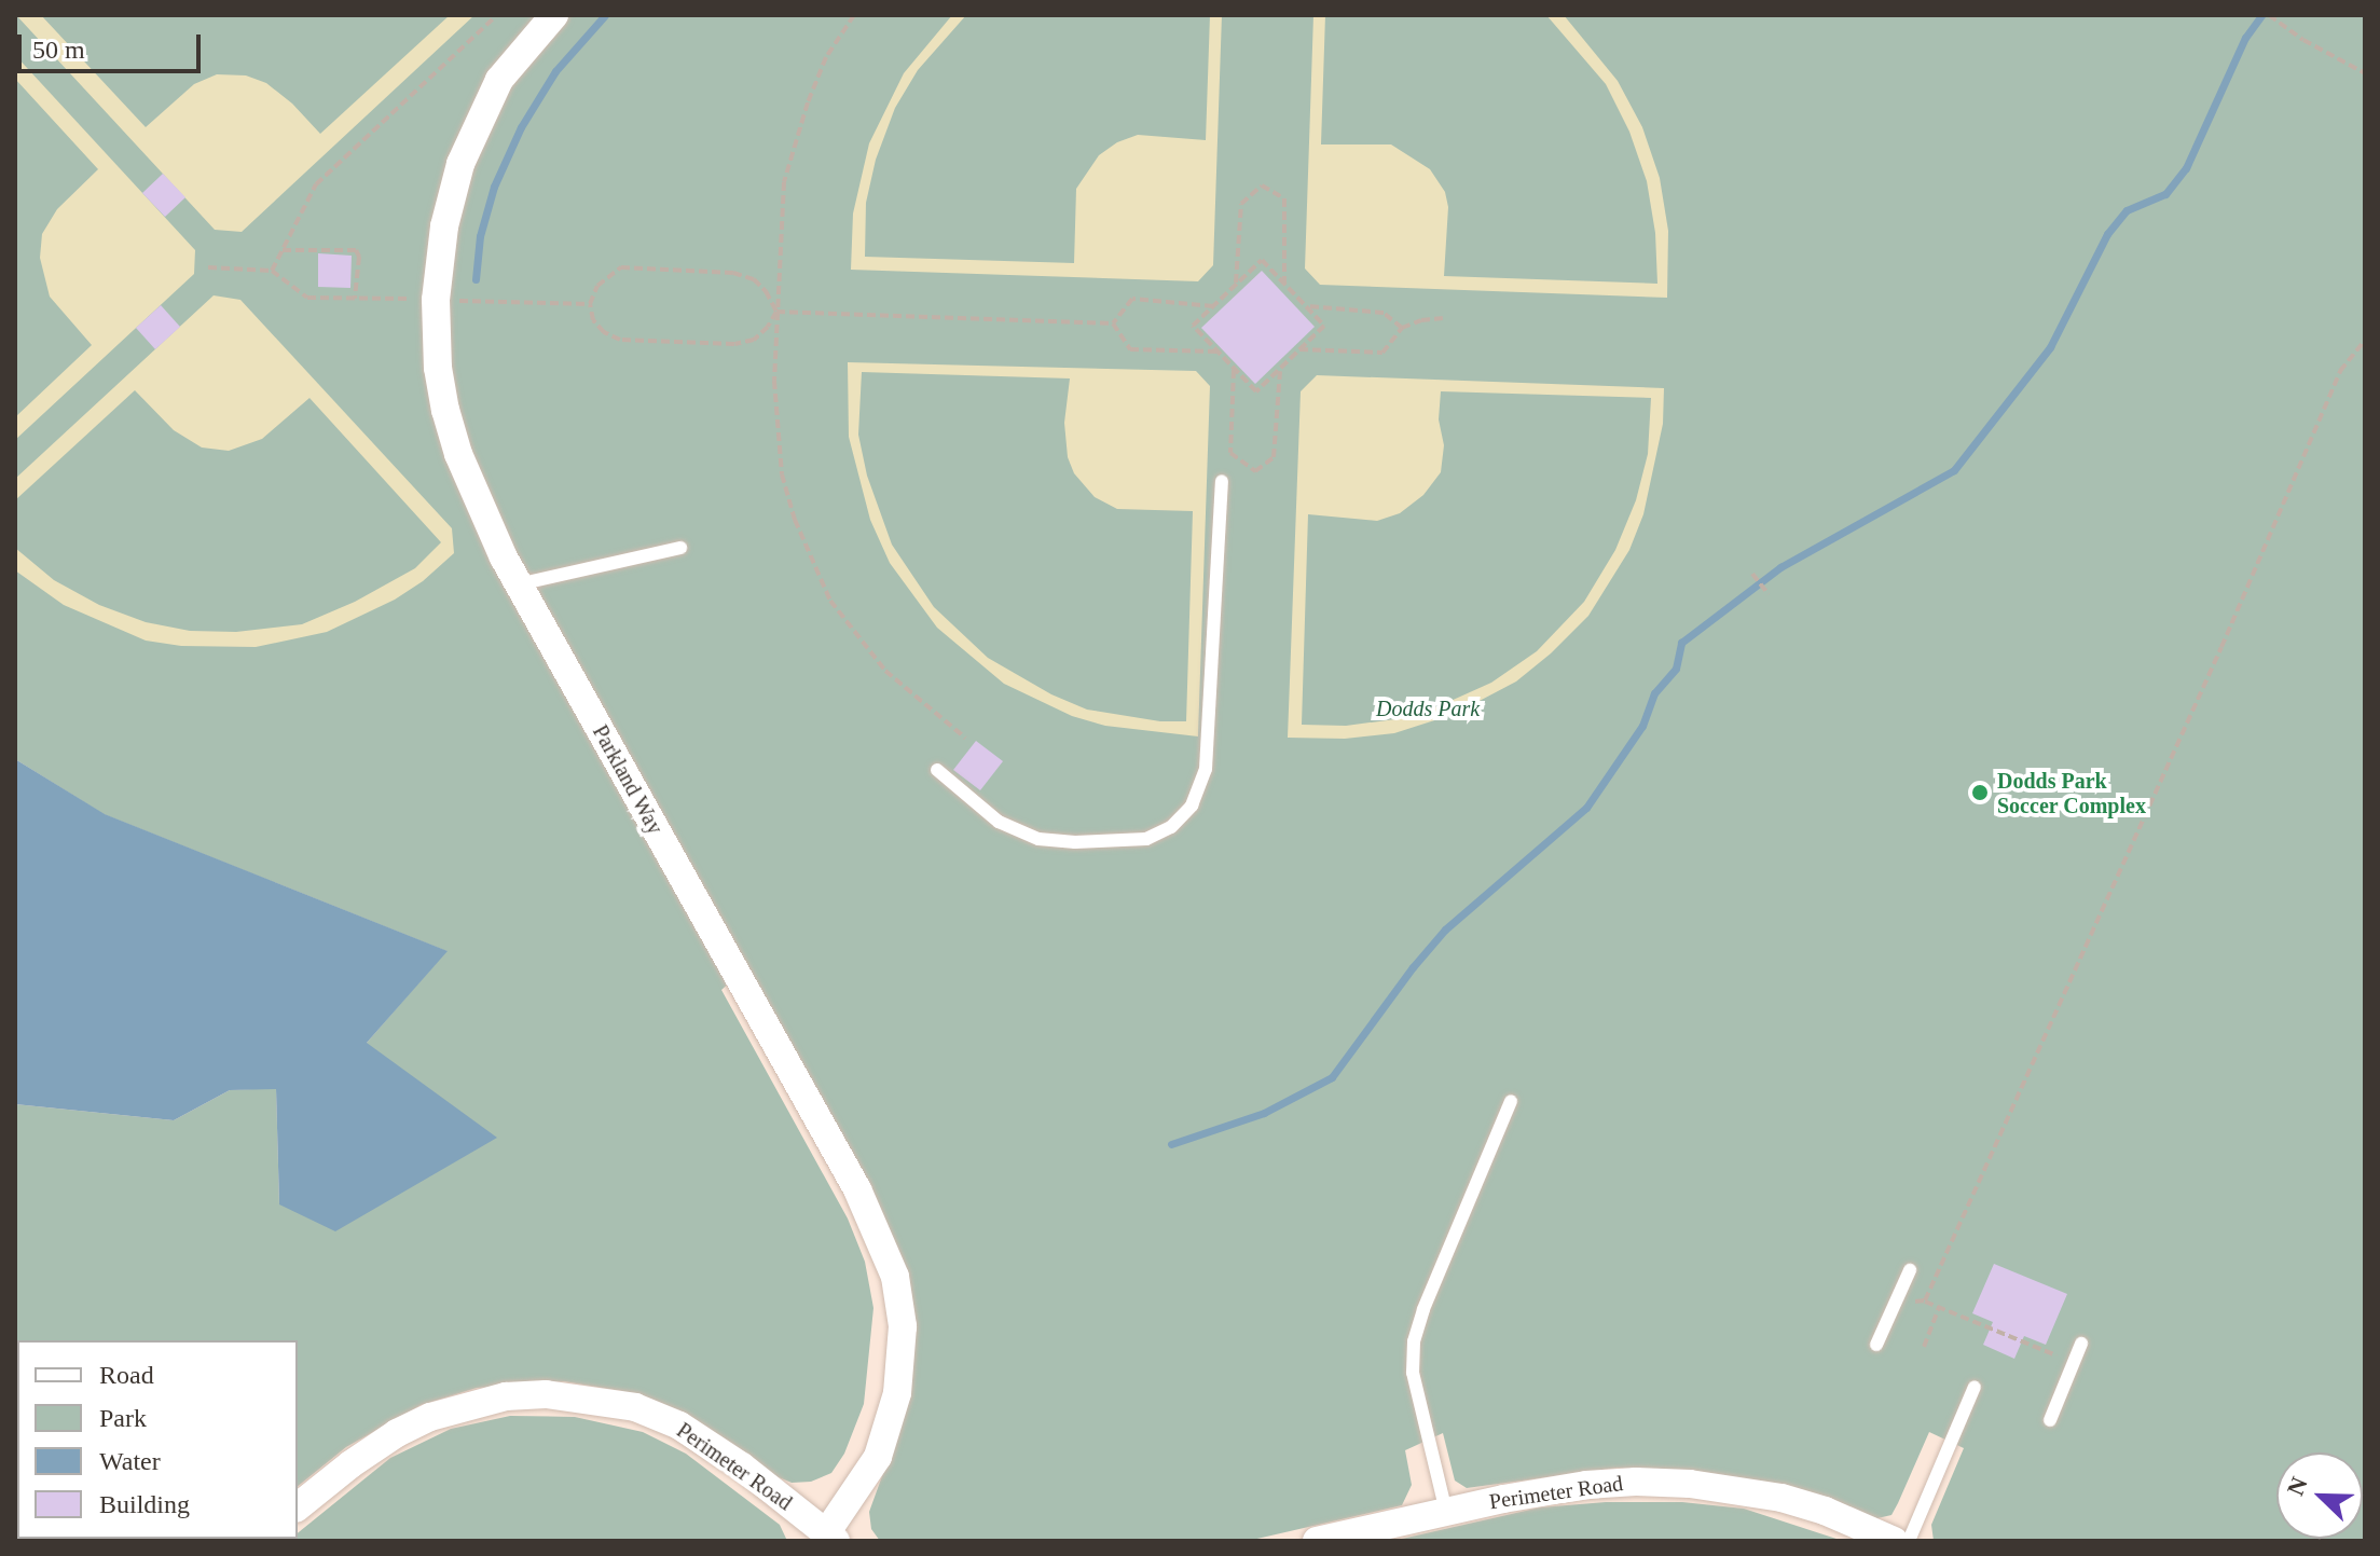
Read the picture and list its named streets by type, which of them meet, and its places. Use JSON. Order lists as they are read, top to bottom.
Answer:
{
  "streets": {
    "street": ["Parkland Way", "Perimeter Road"]
  },
  "crossings": [
    ["Parkland Way", "Perimeter Road"]
  ],
  "parks": ["Dodds Park"],
  "places": ["Dodds Park Soccer Complex"],
  "legend": [
    "Road",
    "Park",
    "Water",
    "Building"
  ],
  "scale_bar": "50 m",
  "north": "top left"
}
